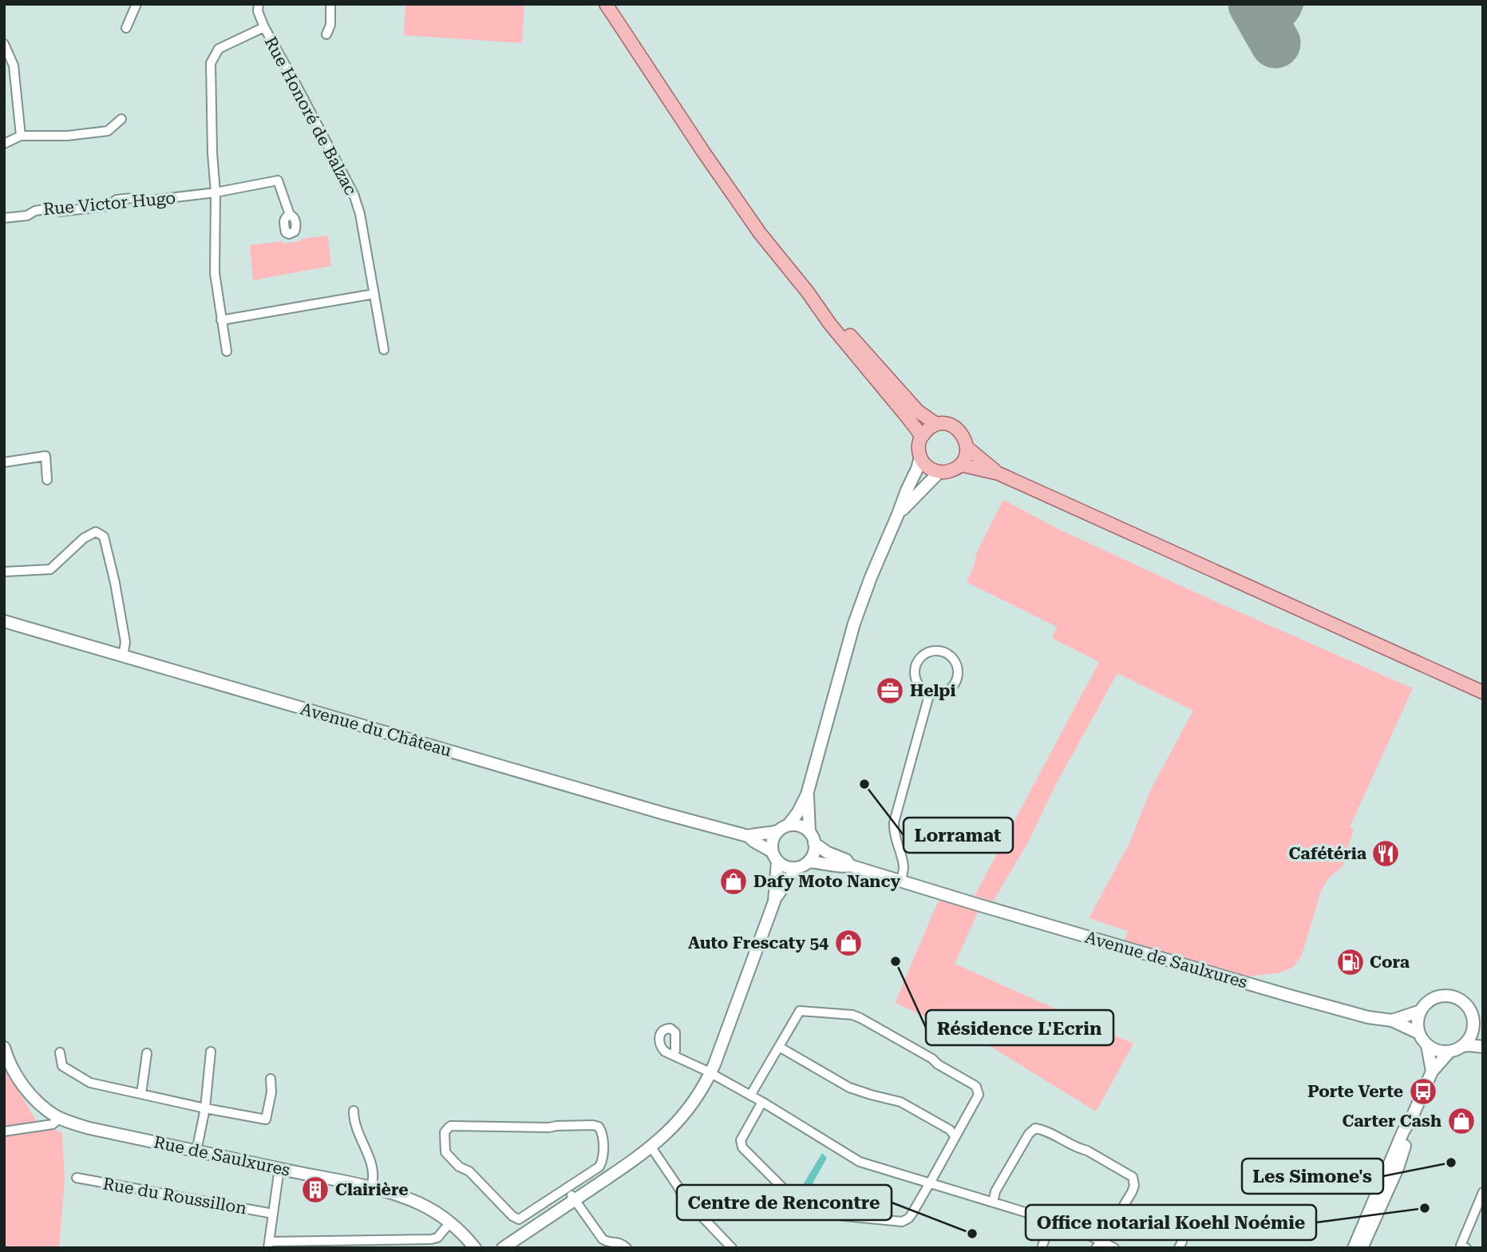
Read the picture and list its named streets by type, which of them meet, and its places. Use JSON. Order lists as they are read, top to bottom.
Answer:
{
  "streets": {
    "main road": ["Avenue du Château", "Avenue de Saulxures", "Rue de Saulxures"],
    "street": ["Rue Honoré de Balzac", "Rue Victor Hugo", "Rue du Roussillon"]
  },
  "places": {
    "office": ["Helpi"],
    "other": [
      "Lorramat",
      "Résidence L'Ecrin",
      "Les Simone's",
      "Office notarial Koehl Noémie",
      "Centre de Rencontre"
    ],
    "restaurant": ["Cafétéria"],
    "shop": ["Dafy Moto Nancy", "Auto Frescaty 54", "Carter Cash"],
    "fuel station": ["Cora"],
    "bus stop": ["Porte Verte"],
    "building": ["Clairière"]
  }
}
